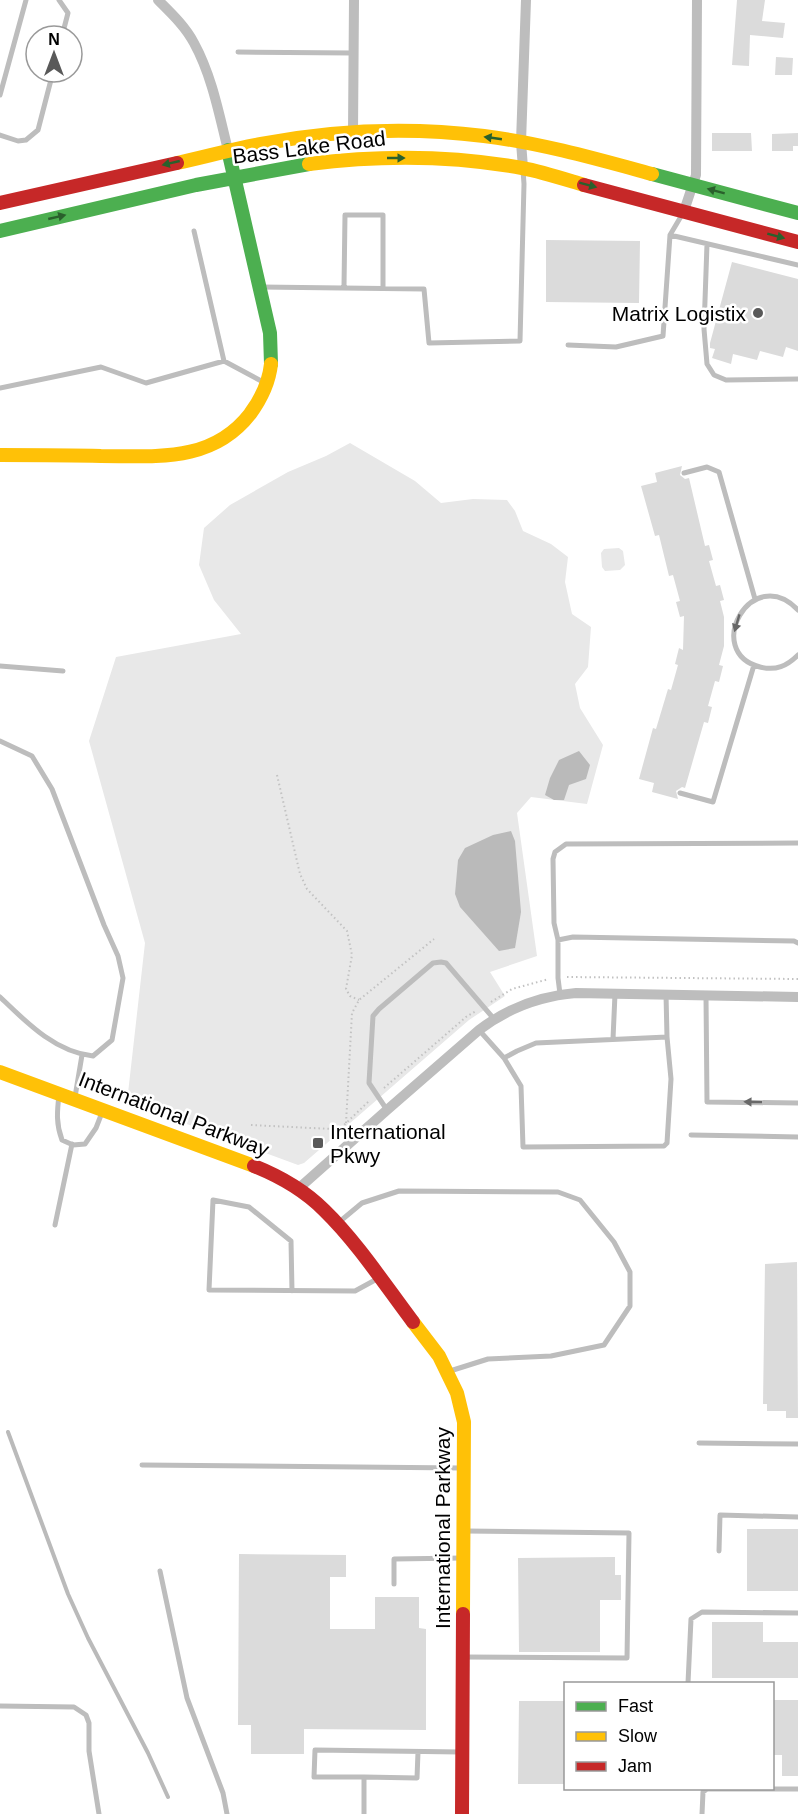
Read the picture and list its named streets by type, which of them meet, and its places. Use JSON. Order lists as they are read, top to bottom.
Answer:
{
  "streets": {
    "main road": ["Bass Lake Road", "International Parkway"]
  },
  "places": {
    "other": ["Matrix Logistix"],
    "transit": ["International Pkwy"]
  },
  "legend": ["Fast", "Slow", "Jam"],
  "north": "top"
}
